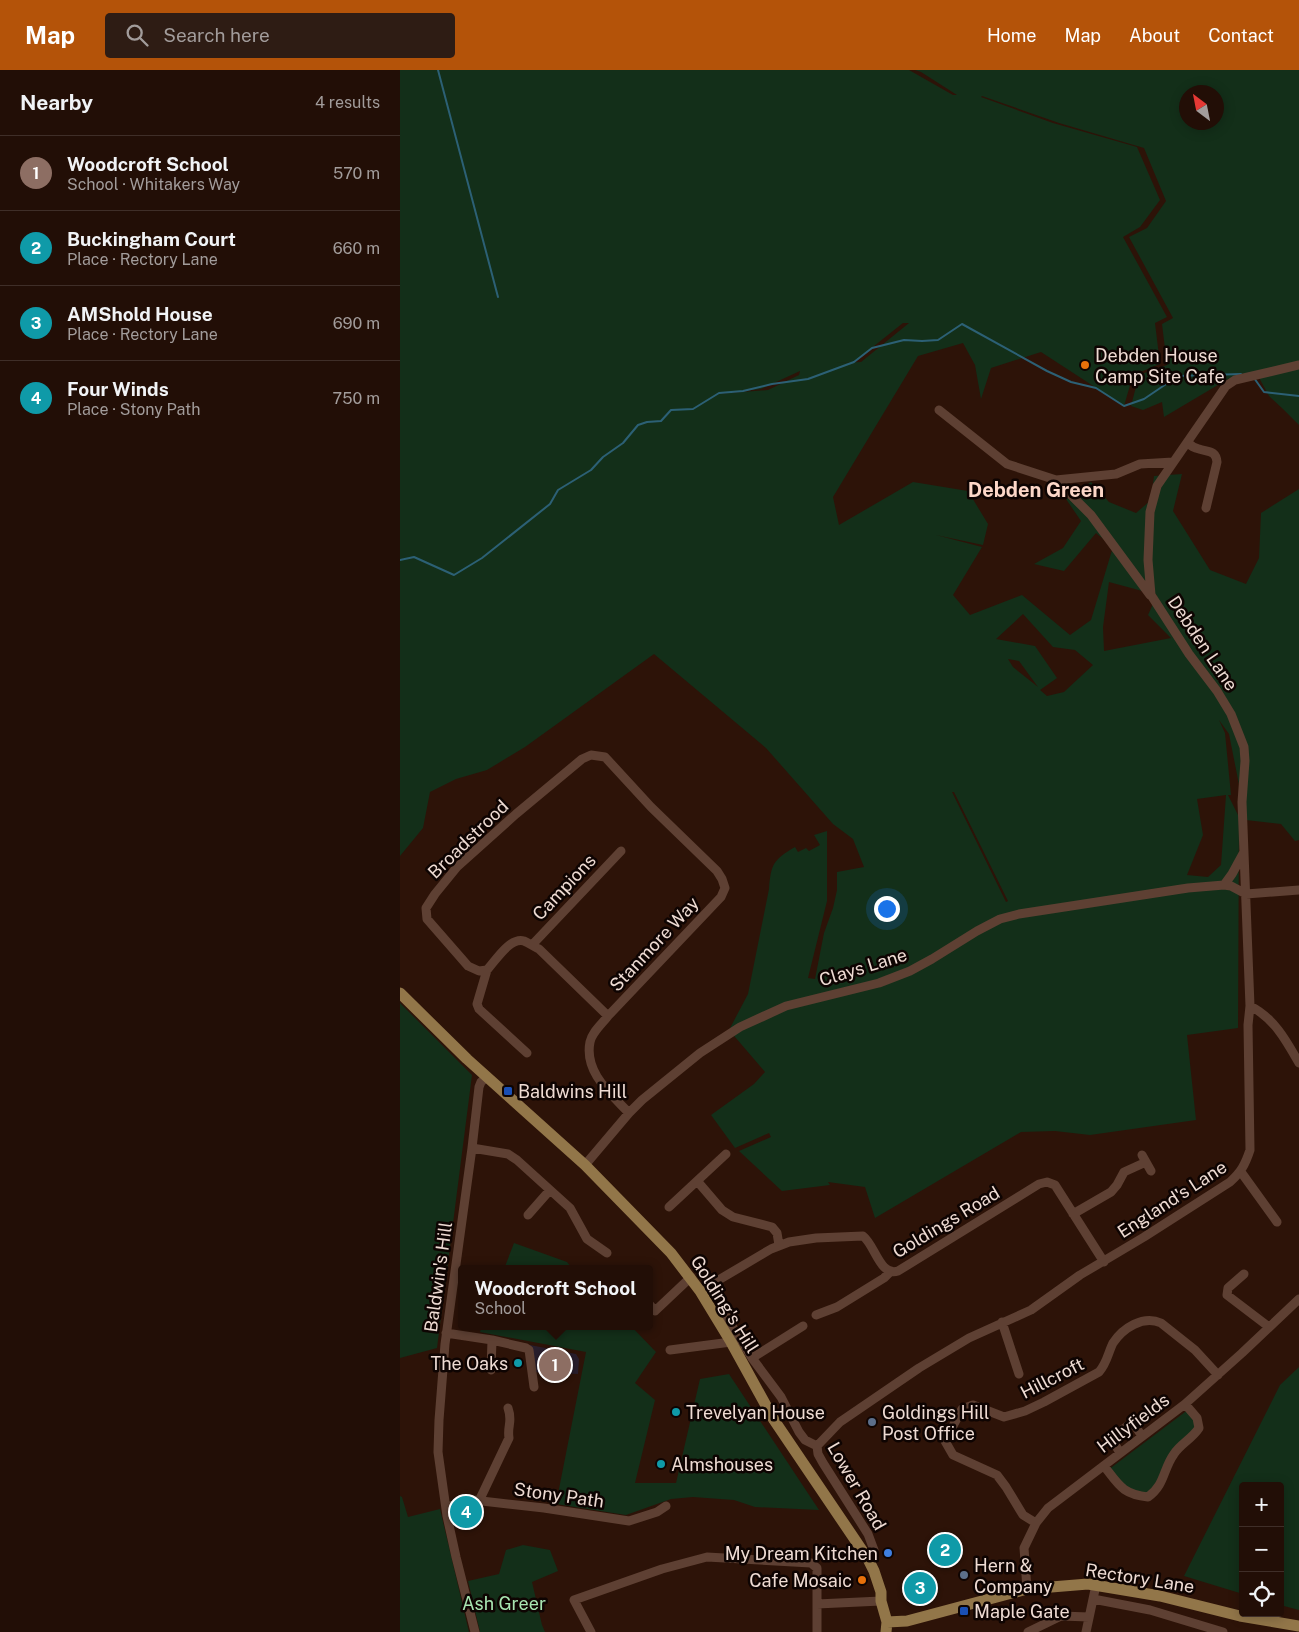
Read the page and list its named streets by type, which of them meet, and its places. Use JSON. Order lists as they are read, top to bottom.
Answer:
{
  "streets": {
    "main road": ["Golding's Hill", "Rectory Lane"],
    "street": [
      "Debden Lane",
      "Broadstrood",
      "Campions",
      "Stanmore Way",
      "Clays Lane",
      "England's Lane",
      "Goldings Road",
      "Baldwin's Hill",
      "Hillcroft",
      "Hillyfields",
      "Lower Road",
      "Stony Path"
    ]
  },
  "crossings": [
    ["Debden Lane", "Clays Lane"],
    ["Debden Lane", "England's Lane"],
    ["Broadstrood", "Stanmore Way"],
    ["Stanmore Way", "Clays Lane"],
    ["Clays Lane", "England's Lane"],
    ["Clays Lane", "Golding's Hill"],
    ["England's Lane", "Goldings Road"],
    ["England's Lane", "Lower Road"],
    ["Goldings Road", "Golding's Hill"],
    ["Baldwin's Hill", "Golding's Hill"],
    ["Baldwin's Hill", "Stony Path"],
    ["Golding's Hill", "Lower Road"],
    ["Golding's Hill", "Rectory Lane"],
    ["Hillcroft", "Hillyfields"],
    ["Hillyfields", "Rectory Lane"]
  ],
  "districts": ["Debden Green"],
  "parks": ["Ash Greer"],
  "places": {
    "other": [
      "Debden House Camp Site Cafe",
      "The Oaks",
      "Trevelyan House",
      "Goldings Hill Post Office",
      "Almshouses",
      "My Dream Kitchen",
      "Hern & Company",
      "Cafe Mosaic"
    ],
    "transit": ["Baldwins Hill", "Maple Gate"]
  },
  "north": "top left",
  "page": {
    "header": "Map",
    "search": "Search here",
    "nav": [
      "Home",
      "Map",
      "About",
      "Contact"
    ],
    "heading": ["Nearby", "4 results"],
    "list": [
      {
        "mark": "1",
        "name": "Woodcroft School",
        "note": "School · Whitakers Way",
        "value": "570 m"
      },
      {
        "mark": "2",
        "name": "Buckingham Court",
        "note": "Place · Rectory Lane",
        "value": "660 m"
      },
      {
        "mark": "3",
        "name": "AMShold House",
        "note": "Place · Rectory Lane",
        "value": "690 m"
      },
      {
        "mark": "4",
        "name": "Four Winds",
        "note": "Place · Stony Path",
        "value": "750 m"
      }
    ],
    "popup": ["Woodcroft School", "School"],
    "pins": [
      "1",
      "4",
      "2",
      "3"
    ],
    "map_buttons": ["+", "−"]
  }
}
